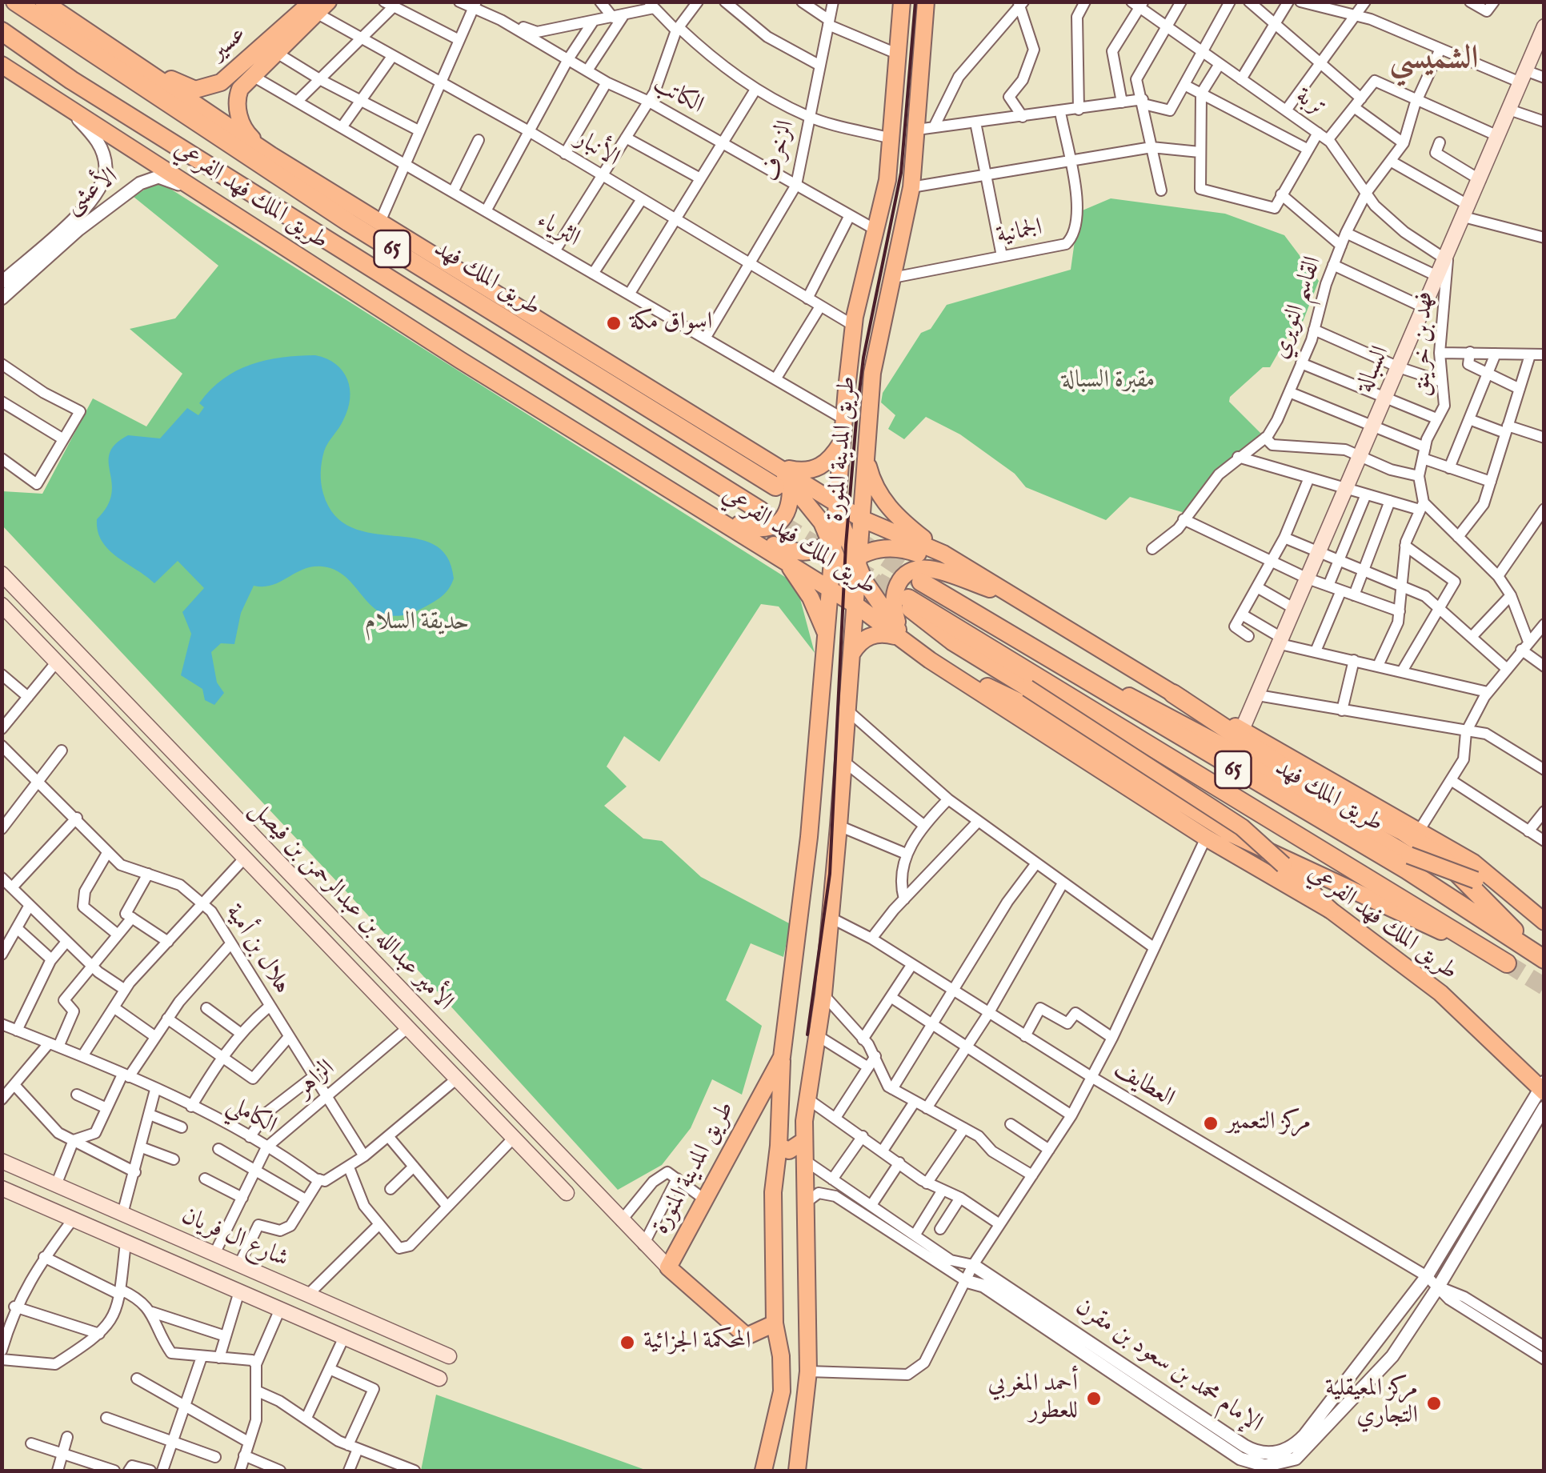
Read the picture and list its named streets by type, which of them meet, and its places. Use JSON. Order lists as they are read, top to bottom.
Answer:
{
  "streets": {
    "highway": ["65", "طريق الملك فهد"],
    "main road": [
      "عسير",
      "طريق الملك فهد الفرعي",
      "السبالة",
      "طريق المدينة المنورة",
      "الأمير عبدالله بن عبدالرحمن بن فيصل",
      "شارع ال فريان"
    ],
    "street": [
      "الكاتب",
      "تربة",
      "الأنبار",
      "الزخرف",
      "الأعشى",
      "الثرياء",
      "الجمانية",
      "القاسم النويري",
      "فهد بن خرينق",
      "هلال بن أمية",
      "الزاهر",
      "العطايف",
      "الكاملي",
      "الإمام محمد بن سعود بن مقرن"
    ]
  },
  "crossings": [
    ["عسير", "الأنبار"],
    ["عسير", "طريق الملك فهد الفرعي"],
    ["عسير", "الثرياء"],
    ["الكاتب", "الزخرف"],
    ["الكاتب", "طريق المدينة المنورة"],
    ["تربة", "القاسم النويري"],
    ["تربة", "فهد بن خرينق"],
    ["تربة", "السبالة"],
    ["الأنبار", "الزخرف"],
    ["الأنبار", "طريق المدينة المنورة"],
    ["الزخرف", "الثرياء"],
    ["الأعشى", "طريق الملك فهد الفرعي"],
    ["طريق الملك فهد الفرعي", "السبالة"],
    ["طريق الملك فهد الفرعي", "طريق المدينة المنورة"],
    ["طريق الملك فهد الفرعي", "الإمام محمد بن سعود بن مقرن"],
    ["الثرياء", "طريق المدينة المنورة"],
    ["الجمانية", "طريق المدينة المنورة"],
    ["فهد بن خرينق", "السبالة"],
    ["طريق المدينة المنورة", "الأمير عبدالله بن عبدالرحمن بن فيصل"],
    ["الأمير عبدالله بن عبدالرحمن بن فيصل", "الزاهر"],
    ["هلال بن أمية", "الزاهر"],
    ["الزاهر", "الكاملي"],
    ["الزاهر", "شارع ال فريان"],
    ["العطايف", "الإمام محمد بن سعود بن مقرن"]
  ],
  "districts": ["الشميسي"],
  "parks": ["مقبرة السبالة", "حديقة السلام"],
  "places": [
    "اسواق مكة",
    "مركز التعمير",
    "المحكمة الجزائية",
    "أحمد المغربي للعطور",
    "مركز المعيقلية التجاري"
  ]
}
